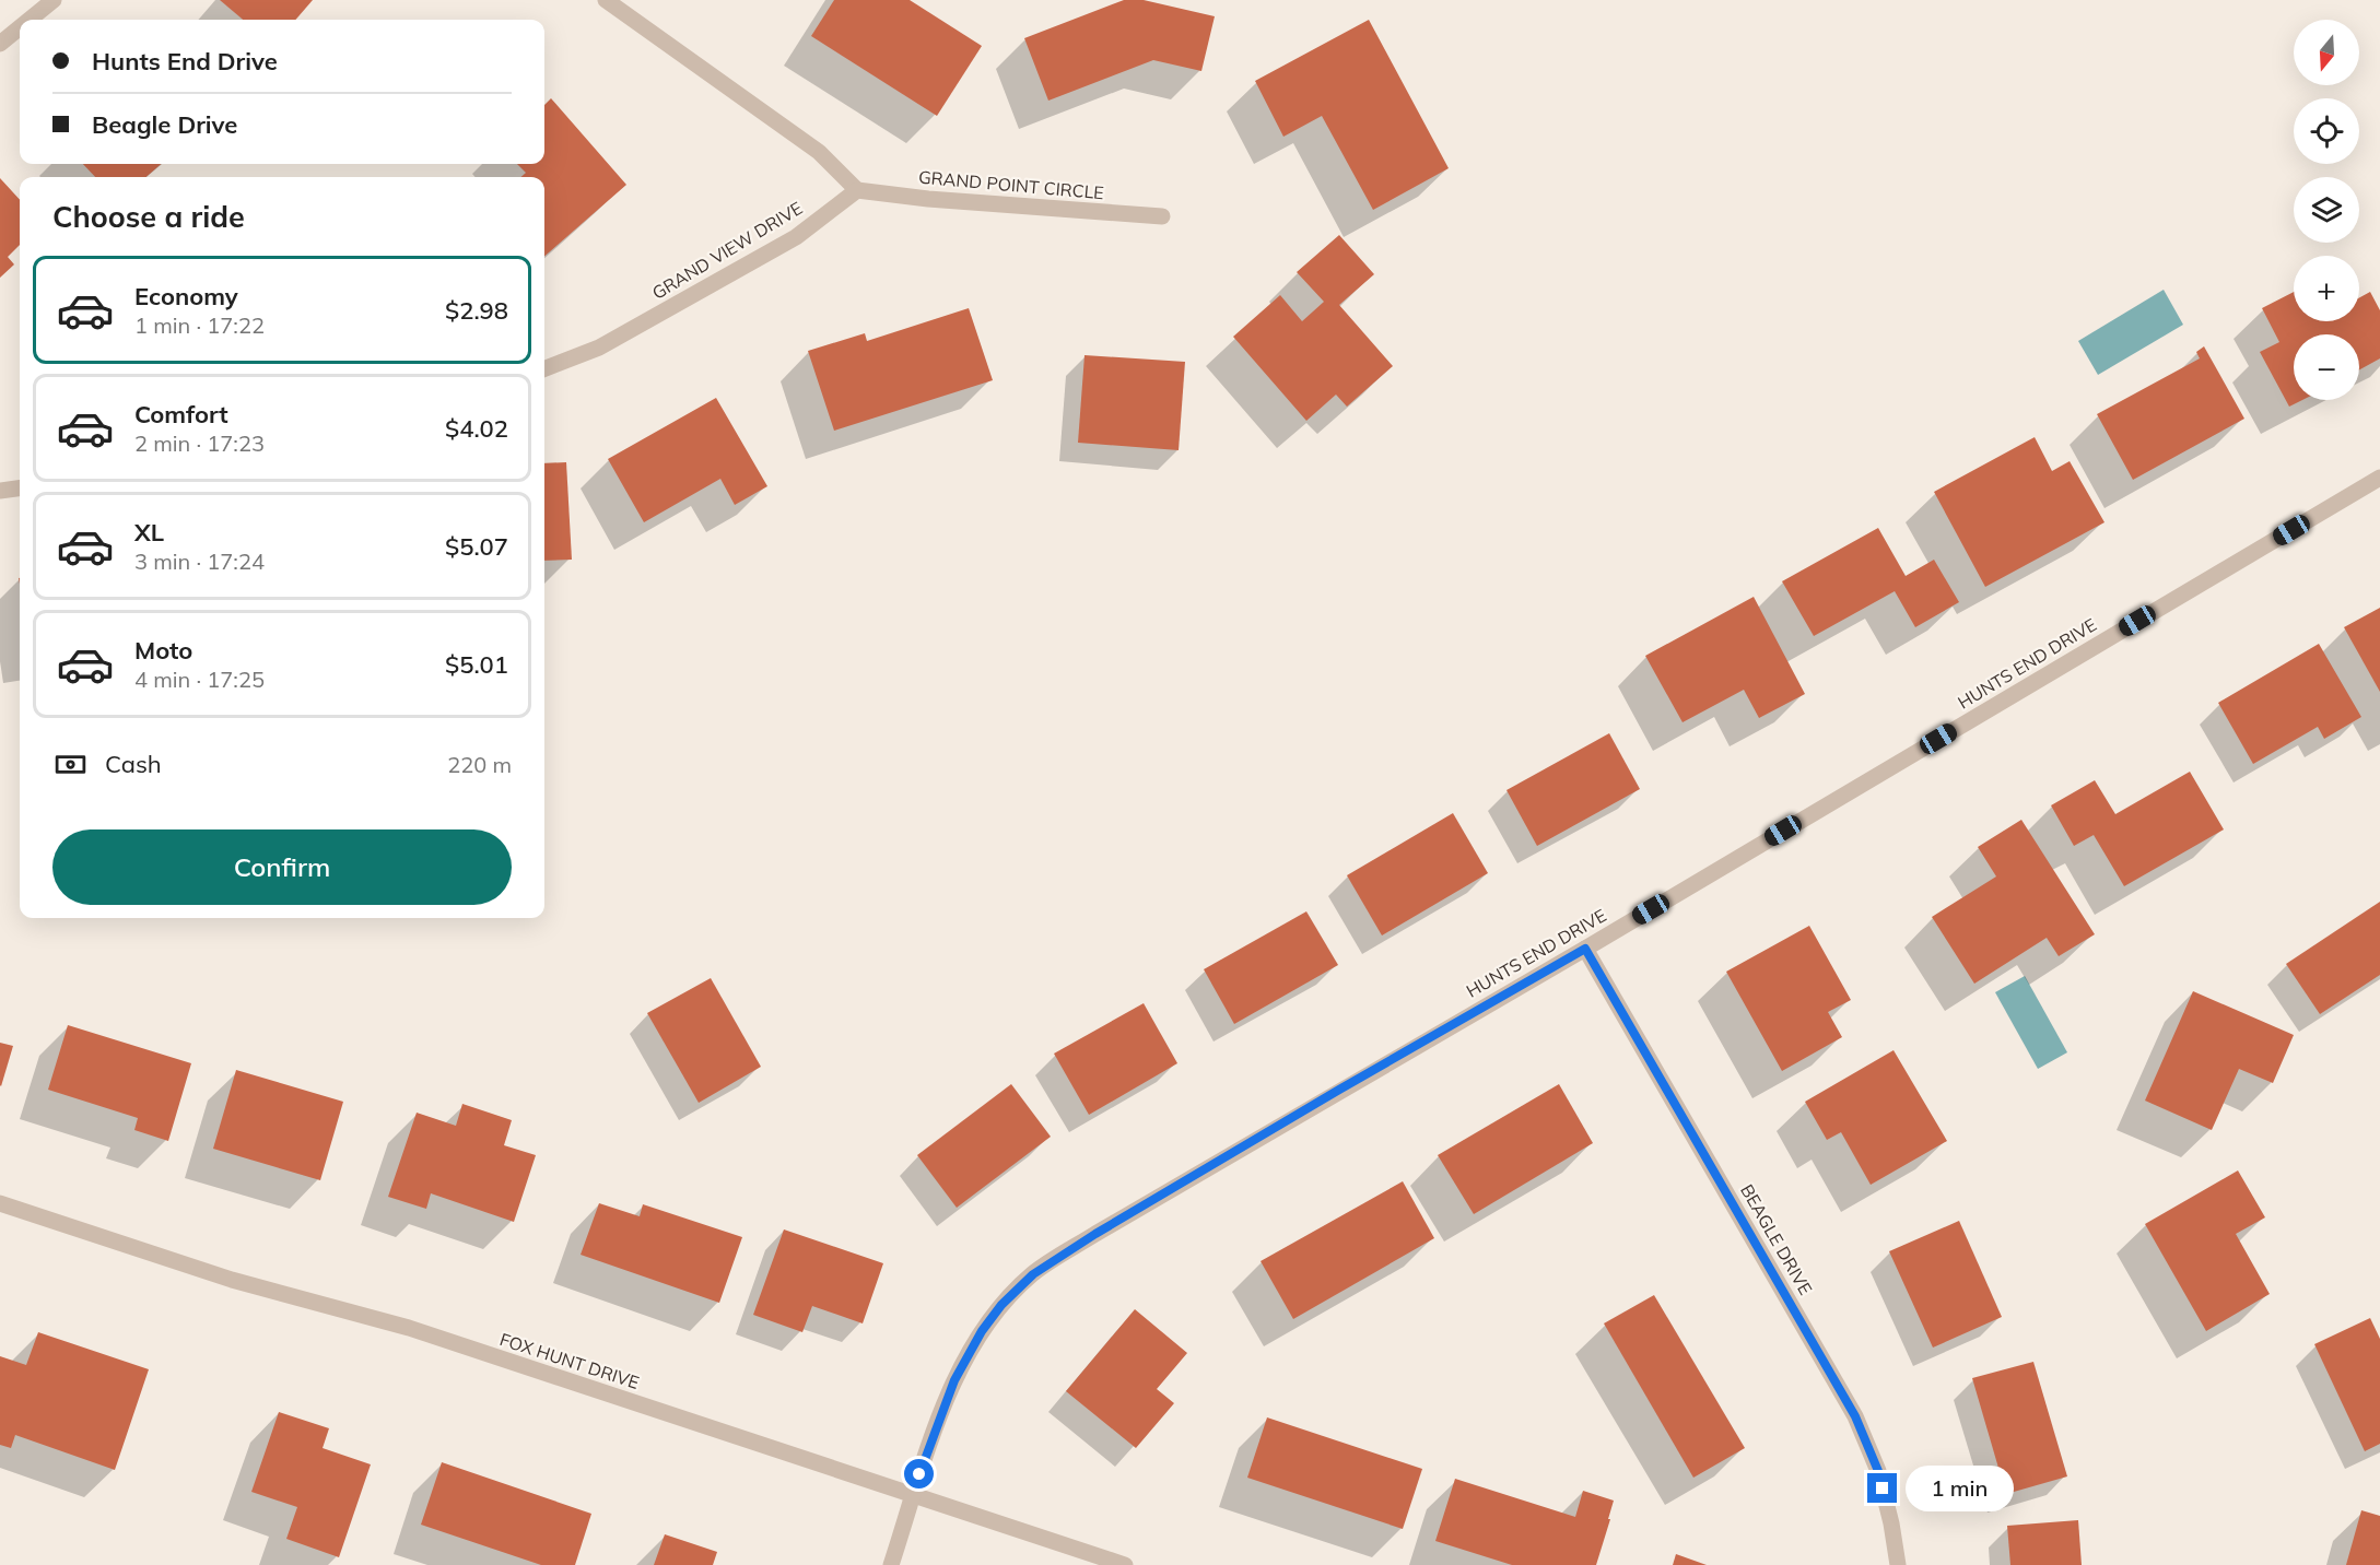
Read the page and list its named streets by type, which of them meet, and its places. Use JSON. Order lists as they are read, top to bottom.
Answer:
{
  "streets": {
    "street": [
      "GRAND POINT CIRCLE",
      "GRAND VIEW DRIVE",
      "HUNTS END DRIVE",
      "BEAGLE DRIVE",
      "FOX HUNT DRIVE"
    ]
  },
  "crossings": [
    ["GRAND POINT CIRCLE", "GRAND VIEW DRIVE"],
    ["HUNTS END DRIVE", "BEAGLE DRIVE"],
    ["HUNTS END DRIVE", "FOX HUNT DRIVE"]
  ],
  "north": "bottom",
  "page": {
    "map_buttons": ["+", "−"],
    "banner": ["Hunts End Drive", "Beagle Drive"],
    "heading": "Choose a ride",
    "list": [
      {
        "name": "Economy",
        "note": "1 min · 17:22",
        "value": "$2.98"
      },
      {
        "name": "Comfort",
        "note": "2 min · 17:23",
        "value": "$4.02"
      },
      {
        "name": "XL",
        "note": "3 min · 17:24",
        "value": "$5.07"
      },
      {
        "name": "Moto",
        "note": "4 min · 17:25",
        "value": "$5.01"
      }
    ],
    "pay": ["Cash", "220 m"],
    "buttons": "Confirm",
    "bubble": "1 min"
  }
}
